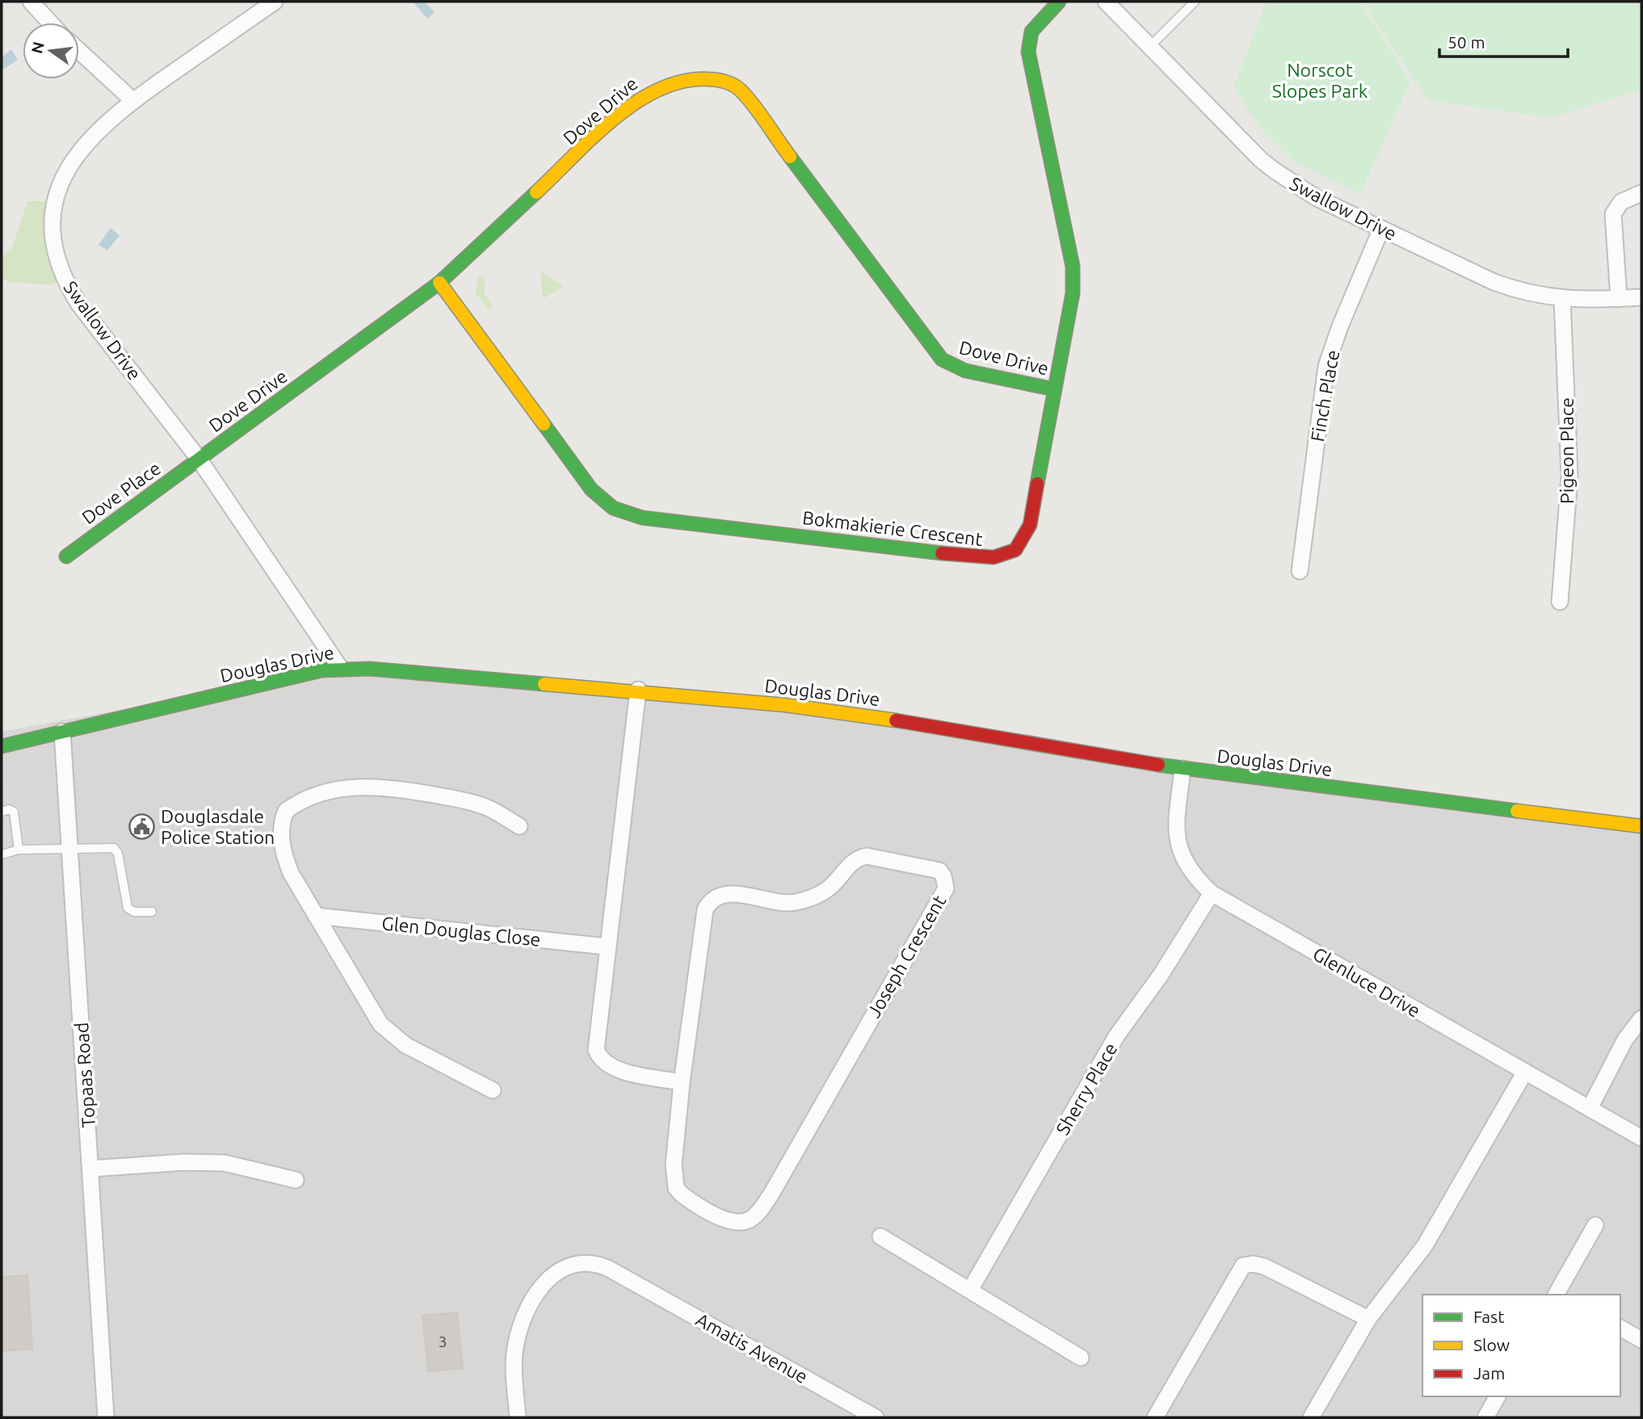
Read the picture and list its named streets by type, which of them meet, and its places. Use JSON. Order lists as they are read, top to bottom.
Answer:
{
  "streets": {
    "street": [
      "Dove Drive",
      "Swallow Drive",
      "Finch Place",
      "Pigeon Place",
      "Dove Place",
      "Bokmakierie Crescent",
      "Douglas Drive",
      "Glen Douglas Close",
      "Joseph Crescent",
      "Glenluce Drive",
      "Topaas Road",
      "Sherry Place",
      "Amatis Avenue"
    ]
  },
  "crossings": [
    ["Dove Drive", "Swallow Drive"],
    ["Dove Drive", "Dove Place"],
    ["Dove Drive", "Bokmakierie Crescent"],
    ["Swallow Drive", "Finch Place"],
    ["Swallow Drive", "Pigeon Place"],
    ["Swallow Drive", "Dove Place"],
    ["Swallow Drive", "Douglas Drive"],
    ["Douglas Drive", "Glenluce Drive"],
    ["Douglas Drive", "Topaas Road"],
    ["Glenluce Drive", "Sherry Place"]
  ],
  "parks": ["Norscot Slopes Park"],
  "places": {
    "public building": ["Douglasdale Police Station"]
  },
  "house_numbers": ["3"],
  "legend": ["Fast", "Slow", "Jam"],
  "scale_bar": "50 m",
  "north": "left"
}
